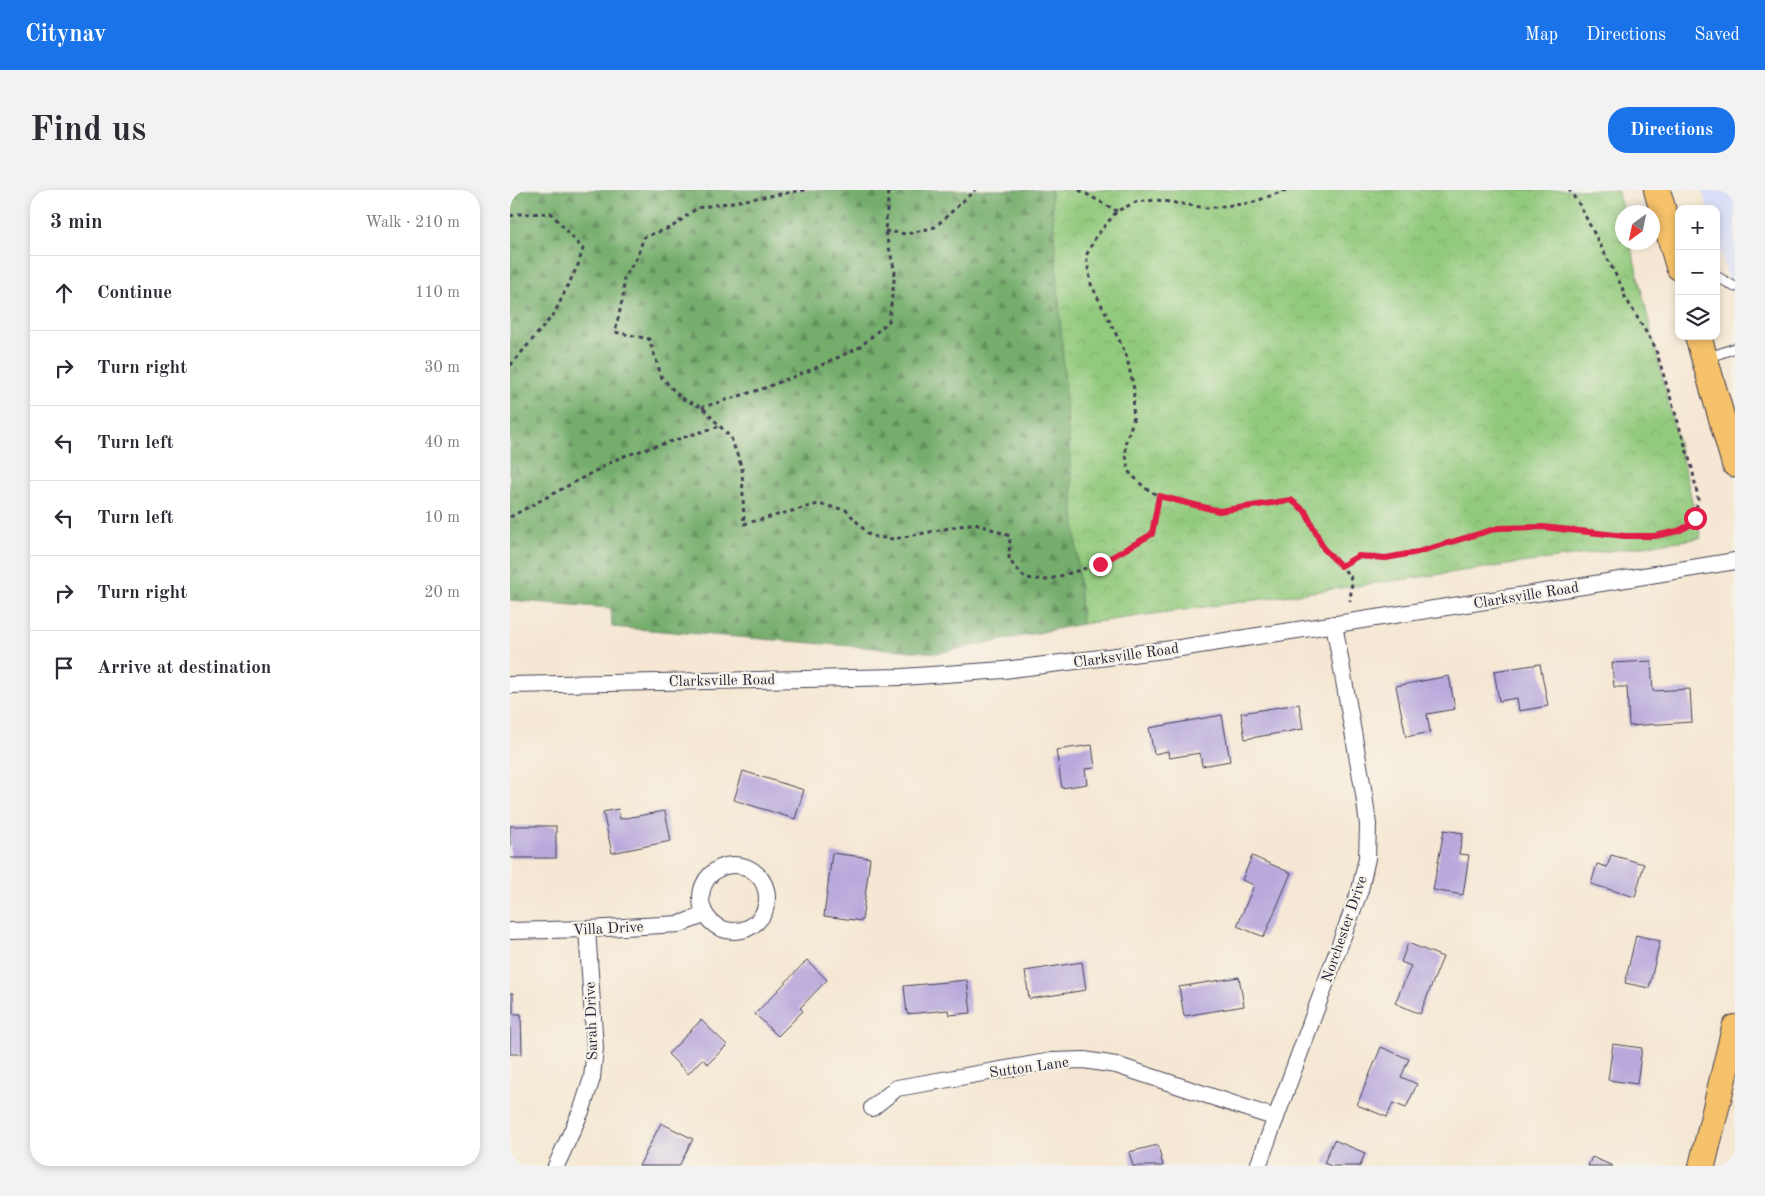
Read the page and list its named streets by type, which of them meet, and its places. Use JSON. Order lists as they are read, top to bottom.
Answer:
{
  "streets": {
    "street": [
      "Clarksville Road",
      "Villa Drive",
      "Norchester Drive",
      "Sarah Drive",
      "Sutton Lane"
    ]
  },
  "crossings": [
    ["Clarksville Road", "Norchester Drive"],
    ["Villa Drive", "Sarah Drive"],
    ["Norchester Drive", "Sutton Lane"]
  ],
  "north": "bottom left",
  "page": {
    "header": "Citynav",
    "nav": ["Map", "Directions", "Saved"],
    "buttons": "Directions",
    "title": "Find us",
    "heading": ["3 min", "Walk · 210 m"],
    "map_buttons": ["+", "−"],
    "list": [
      ["Continue", "110 m"],
      ["Turn right", "30 m"],
      ["Turn left", "40 m"],
      ["Turn left", "10 m"],
      ["Turn right", "20 m"],
      "Arrive at destination"
    ]
  }
}
